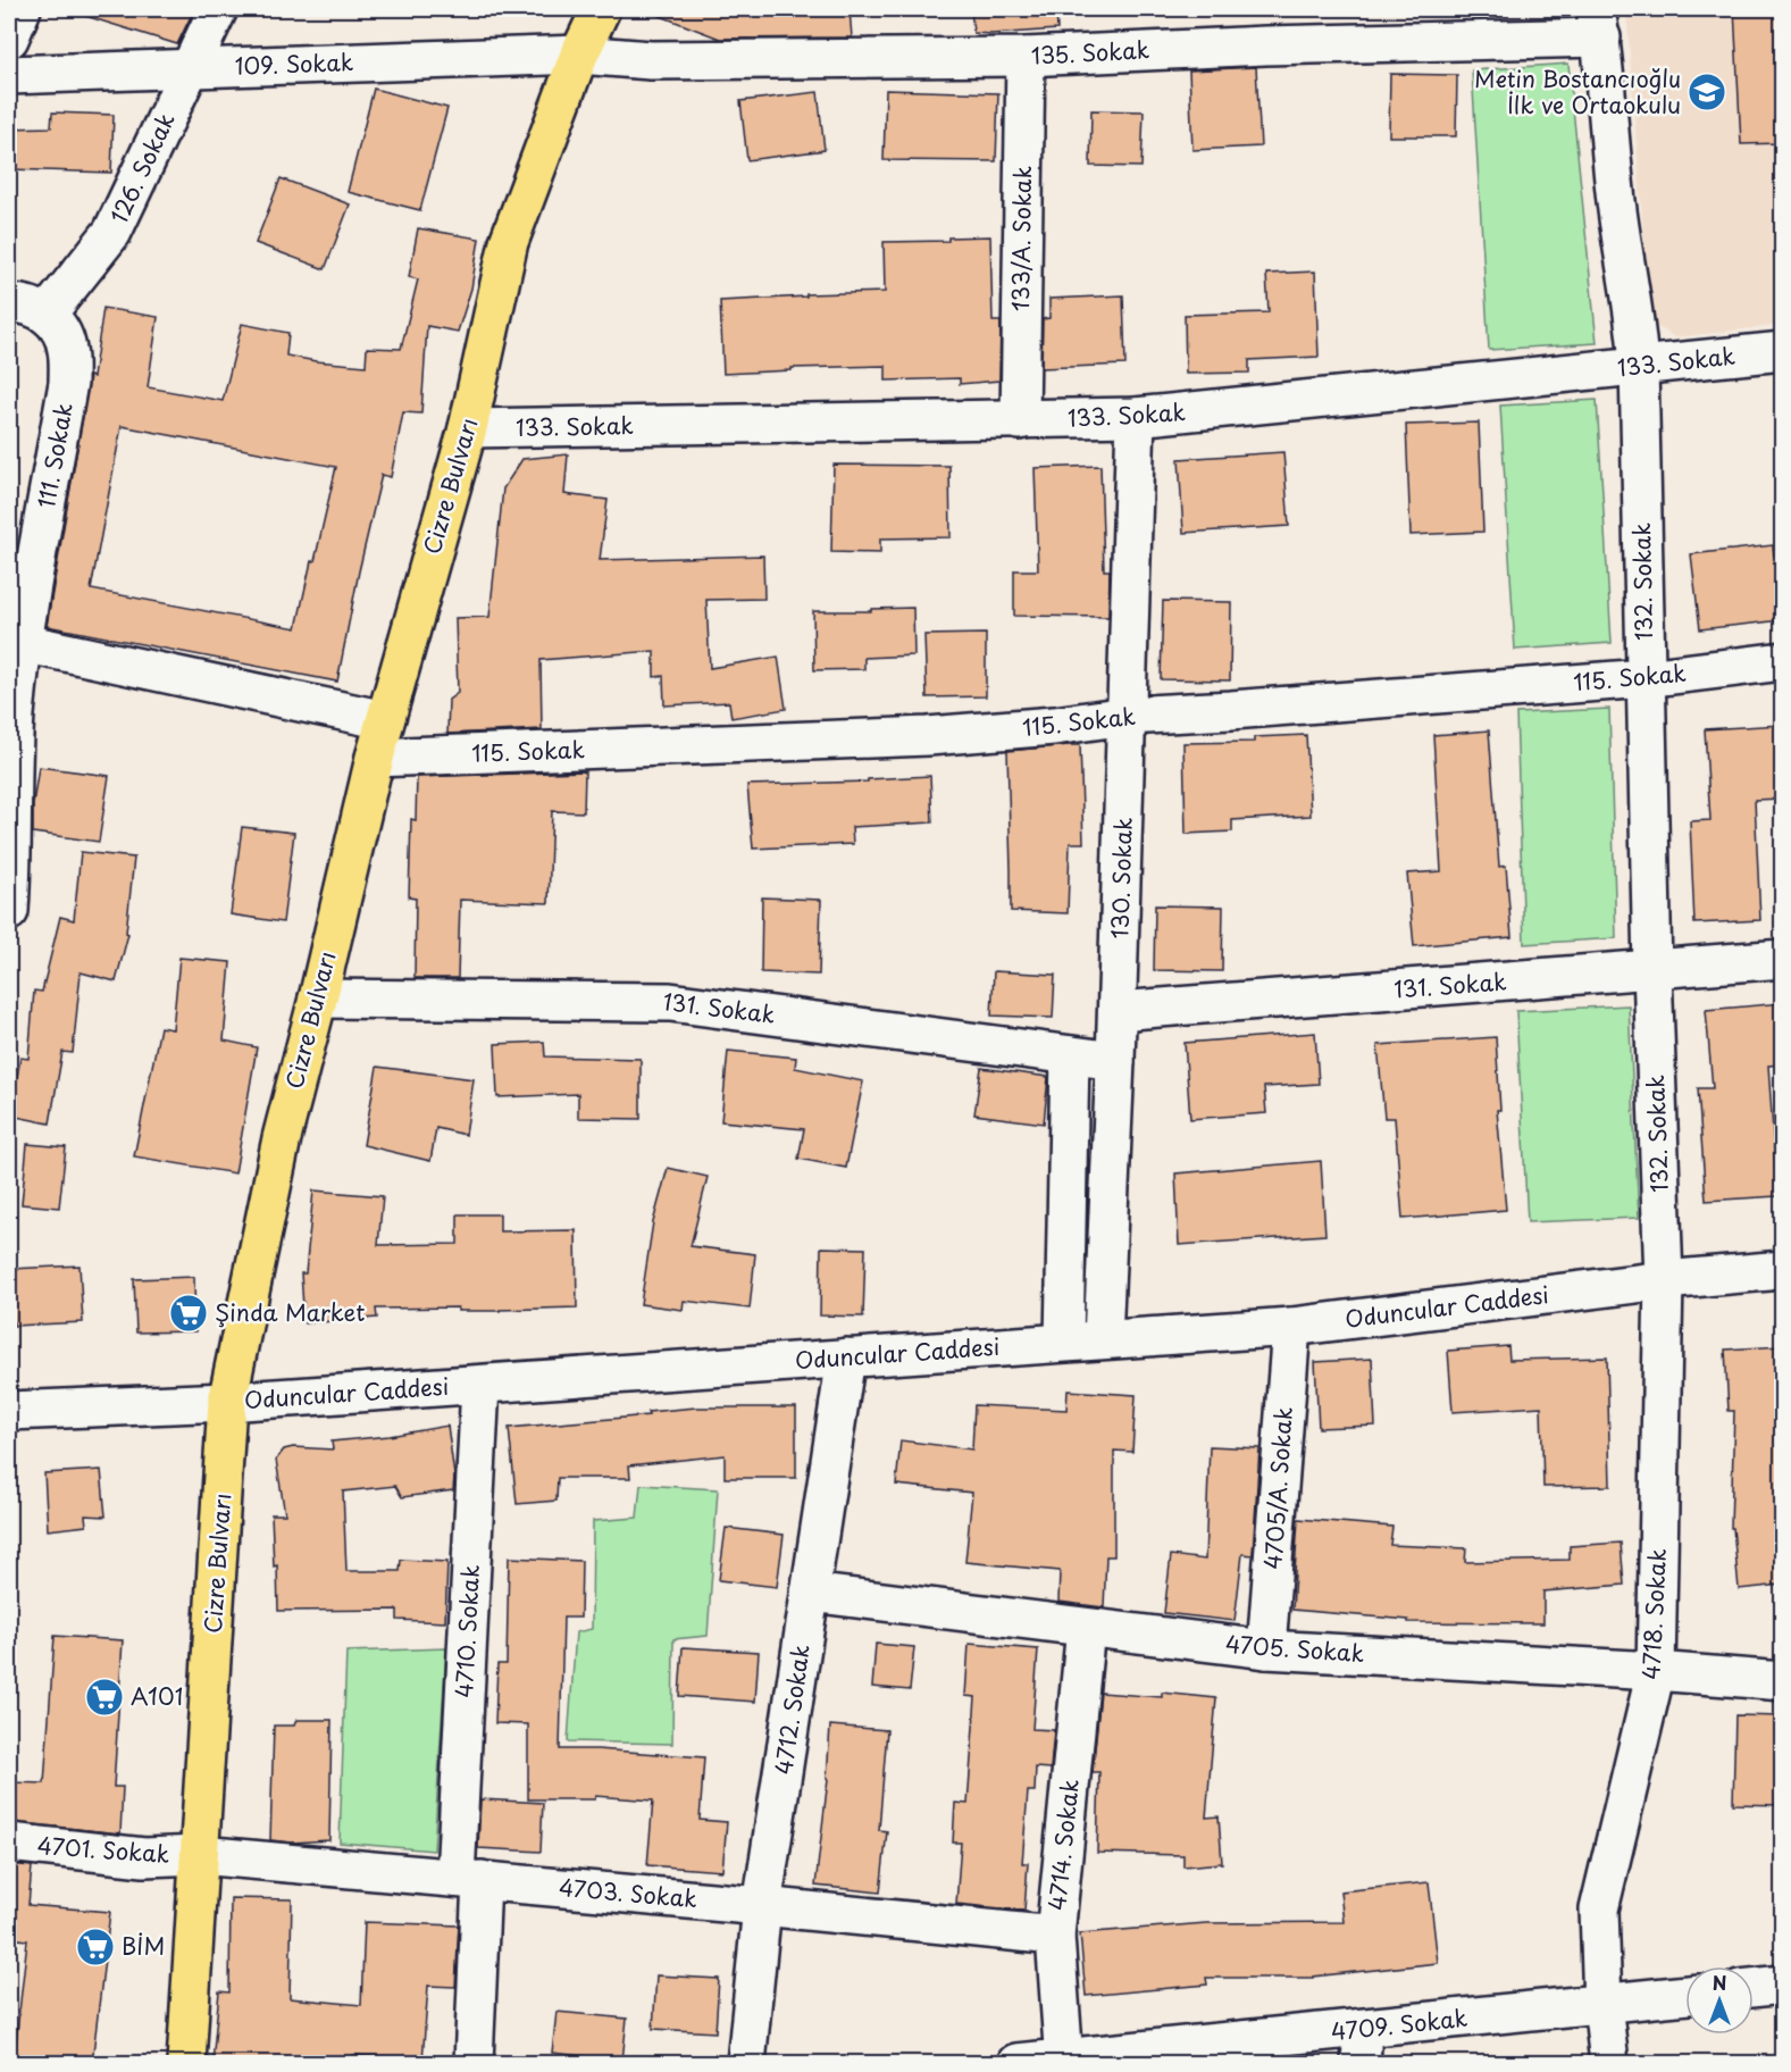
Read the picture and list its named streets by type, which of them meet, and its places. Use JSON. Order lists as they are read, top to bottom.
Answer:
{
  "streets": {
    "main road": ["Cizre Bulvarı"],
    "street": [
      "135. Sokak",
      "109. Sokak",
      "126. Sokak",
      "133/A. Sokak",
      "133. Sokak",
      "111. Sokak",
      "132. Sokak",
      "115. Sokak",
      "130. Sokak",
      "131. Sokak",
      "Oduncular Caddesi",
      "4705/A. Sokak",
      "4718. Sokak",
      "4710. Sokak",
      "4705. Sokak",
      "4712. Sokak",
      "4714. Sokak",
      "4701. Sokak",
      "4703. Sokak",
      "4709. Sokak"
    ]
  },
  "crossings": [
    ["135. Sokak", "109. Sokak"],
    ["135. Sokak", "133/A. Sokak"],
    ["135. Sokak", "Cizre Bulvarı"],
    ["135. Sokak", "132. Sokak"],
    ["109. Sokak", "126. Sokak"],
    ["109. Sokak", "Cizre Bulvarı"],
    ["126. Sokak", "111. Sokak"],
    ["133/A. Sokak", "133. Sokak"],
    ["133. Sokak", "Cizre Bulvarı"],
    ["133. Sokak", "132. Sokak"],
    ["133. Sokak", "130. Sokak"],
    ["Cizre Bulvarı", "115. Sokak"],
    ["Cizre Bulvarı", "131. Sokak"],
    ["Cizre Bulvarı", "Oduncular Caddesi"],
    ["Cizre Bulvarı", "4701. Sokak"],
    ["Cizre Bulvarı", "4703. Sokak"],
    ["132. Sokak", "115. Sokak"],
    ["132. Sokak", "131. Sokak"],
    ["132. Sokak", "Oduncular Caddesi"],
    ["132. Sokak", "4718. Sokak"],
    ["115. Sokak", "130. Sokak"],
    ["130. Sokak", "131. Sokak"],
    ["130. Sokak", "Oduncular Caddesi"],
    ["Oduncular Caddesi", "4705/A. Sokak"],
    ["Oduncular Caddesi", "4718. Sokak"],
    ["Oduncular Caddesi", "4710. Sokak"],
    ["Oduncular Caddesi", "4712. Sokak"],
    ["4705/A. Sokak", "4705. Sokak"],
    ["4718. Sokak", "4705. Sokak"],
    ["4718. Sokak", "4709. Sokak"],
    ["4710. Sokak", "4703. Sokak"],
    ["4705. Sokak", "4712. Sokak"],
    ["4705. Sokak", "4714. Sokak"],
    ["4712. Sokak", "4703. Sokak"],
    ["4714. Sokak", "4703. Sokak"],
    ["4714. Sokak", "4709. Sokak"],
    ["4701. Sokak", "4703. Sokak"]
  ],
  "places": {
    "school or university": ["Metin Bostancıoğlu İlk ve Ortaokulu"],
    "supermarket": ["Şinda Market", "A101", "BİM"]
  },
  "north": "top"
}
